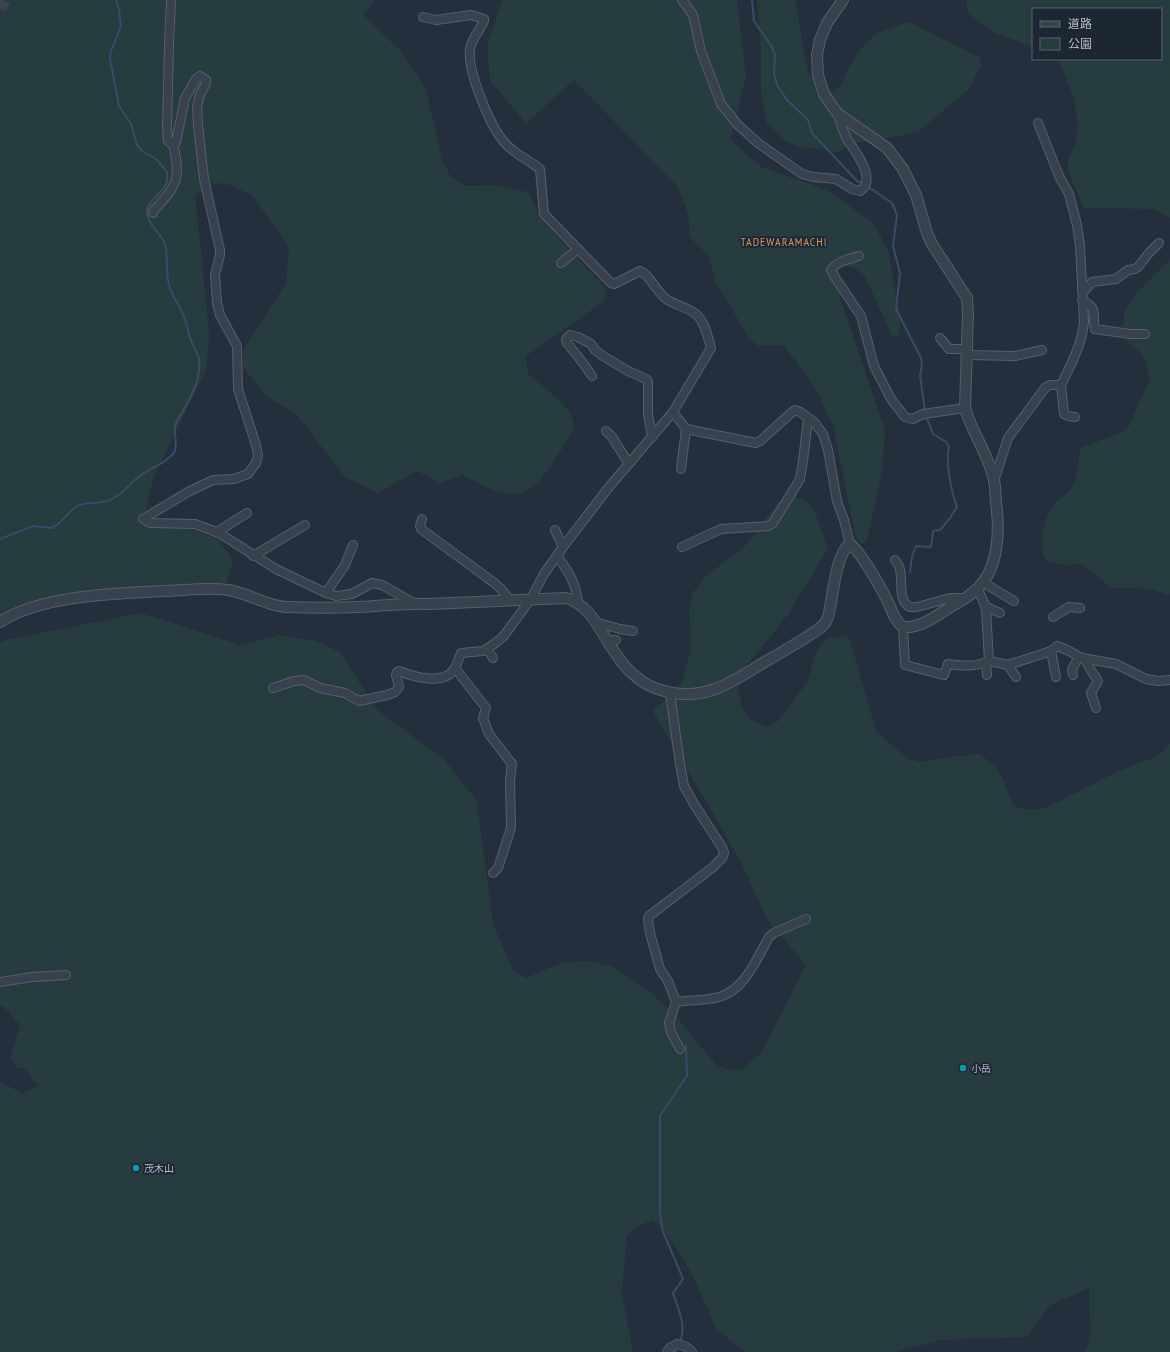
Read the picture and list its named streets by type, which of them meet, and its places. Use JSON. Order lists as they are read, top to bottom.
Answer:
{
  "districts": ["TADEWARAMACHI"],
  "places": ["小岳", "茂木山"],
  "legend": ["道路", "公園"]
}
